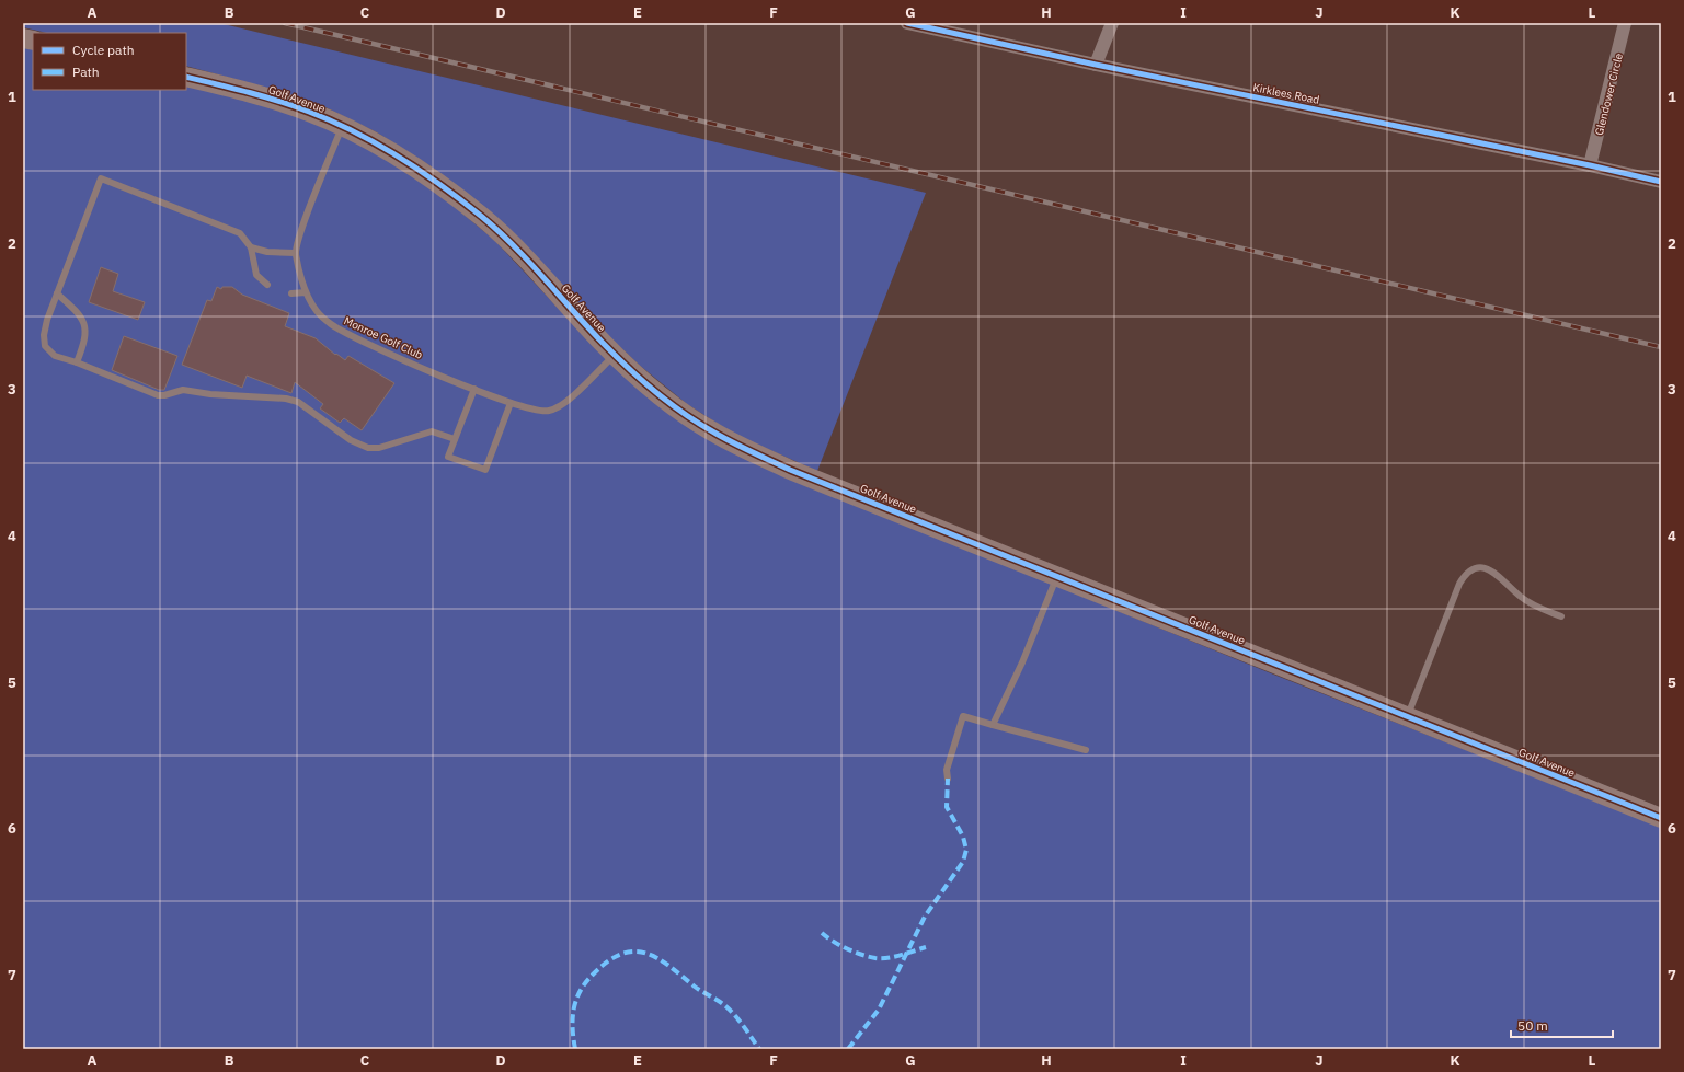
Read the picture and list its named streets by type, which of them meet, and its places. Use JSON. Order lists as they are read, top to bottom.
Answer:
{
  "streets": {
    "street": ["Kirklees Road", "Glendower Circle", "Golf Avenue"],
    "lane": ["Monroe Golf Club"]
  },
  "crossings": [
    ["Kirklees Road", "Glendower Circle"],
    ["Golf Avenue", "Monroe Golf Club"]
  ],
  "legend": ["Cycle path", "Path"],
  "scale_bar": "50 m",
  "grid": {
    "columns": [
      "A",
      "B",
      "C",
      "D",
      "E",
      "F",
      "G",
      "H",
      "I",
      "J",
      "K",
      "L"
    ],
    "rows": [
      "1",
      "2",
      "3",
      "4",
      "5",
      "6",
      "7"
    ]
  }
}
